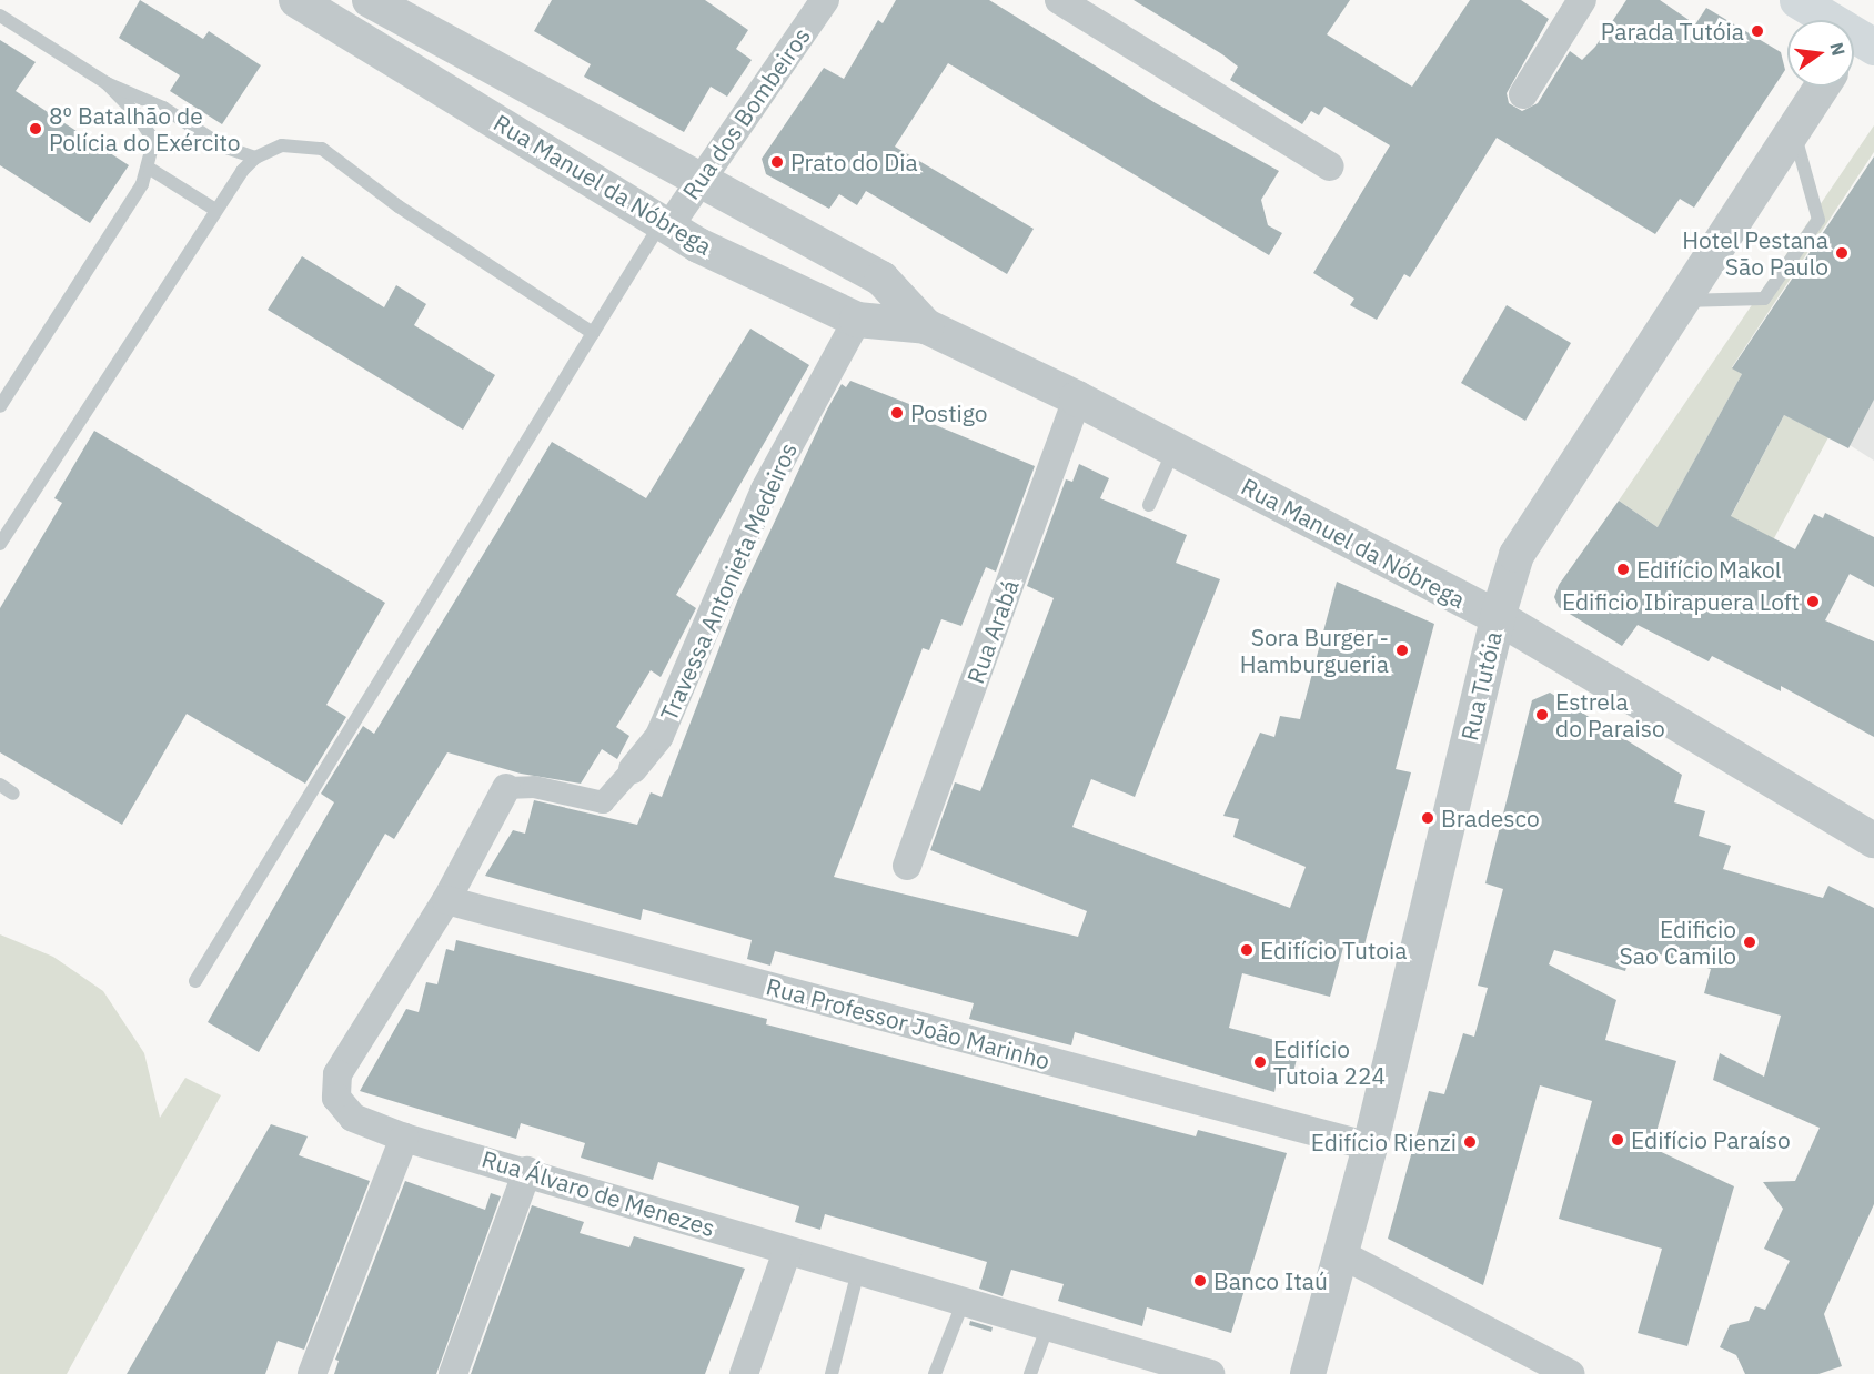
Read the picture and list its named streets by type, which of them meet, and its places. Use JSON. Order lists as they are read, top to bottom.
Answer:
{
  "streets": {
    "street": [
      "Rua dos Bombeiros",
      "Rua Manuel da Nóbrega",
      "Travessa Antonieta Medeiros",
      "Rua Arabá",
      "Rua Tutóia",
      "Rua Professor João Marinho",
      "Rua Álvaro de Menezes"
    ]
  },
  "crossings": [
    ["Rua dos Bombeiros", "Rua Manuel da Nóbrega"],
    ["Rua Manuel da Nóbrega", "Travessa Antonieta Medeiros"],
    ["Rua Manuel da Nóbrega", "Rua Arabá"],
    ["Rua Manuel da Nóbrega", "Rua Tutóia"],
    ["Rua Tutóia", "Rua Professor João Marinho"],
    ["Rua Professor João Marinho", "Rua Álvaro de Menezes"]
  ],
  "places": [
    "Parada Tutóia",
    "8º Batalhão de Polícia do Exército",
    "Prato do Dia",
    "Hotel Pestana São Paulo",
    "Postigo",
    "Edifício Makol",
    "Edificio Ibirapuera Loft",
    "Sora Burger - Hamburgueria",
    "Estrela do Paraiso",
    "Bradesco",
    "Edificio Sao Camilo",
    "Edifício Tutoia",
    "Edifício Tutoia 224",
    "Edifício Paraíso",
    "Edifício Rienzi",
    "Banco Itaú"
  ],
  "north": "right"
}
